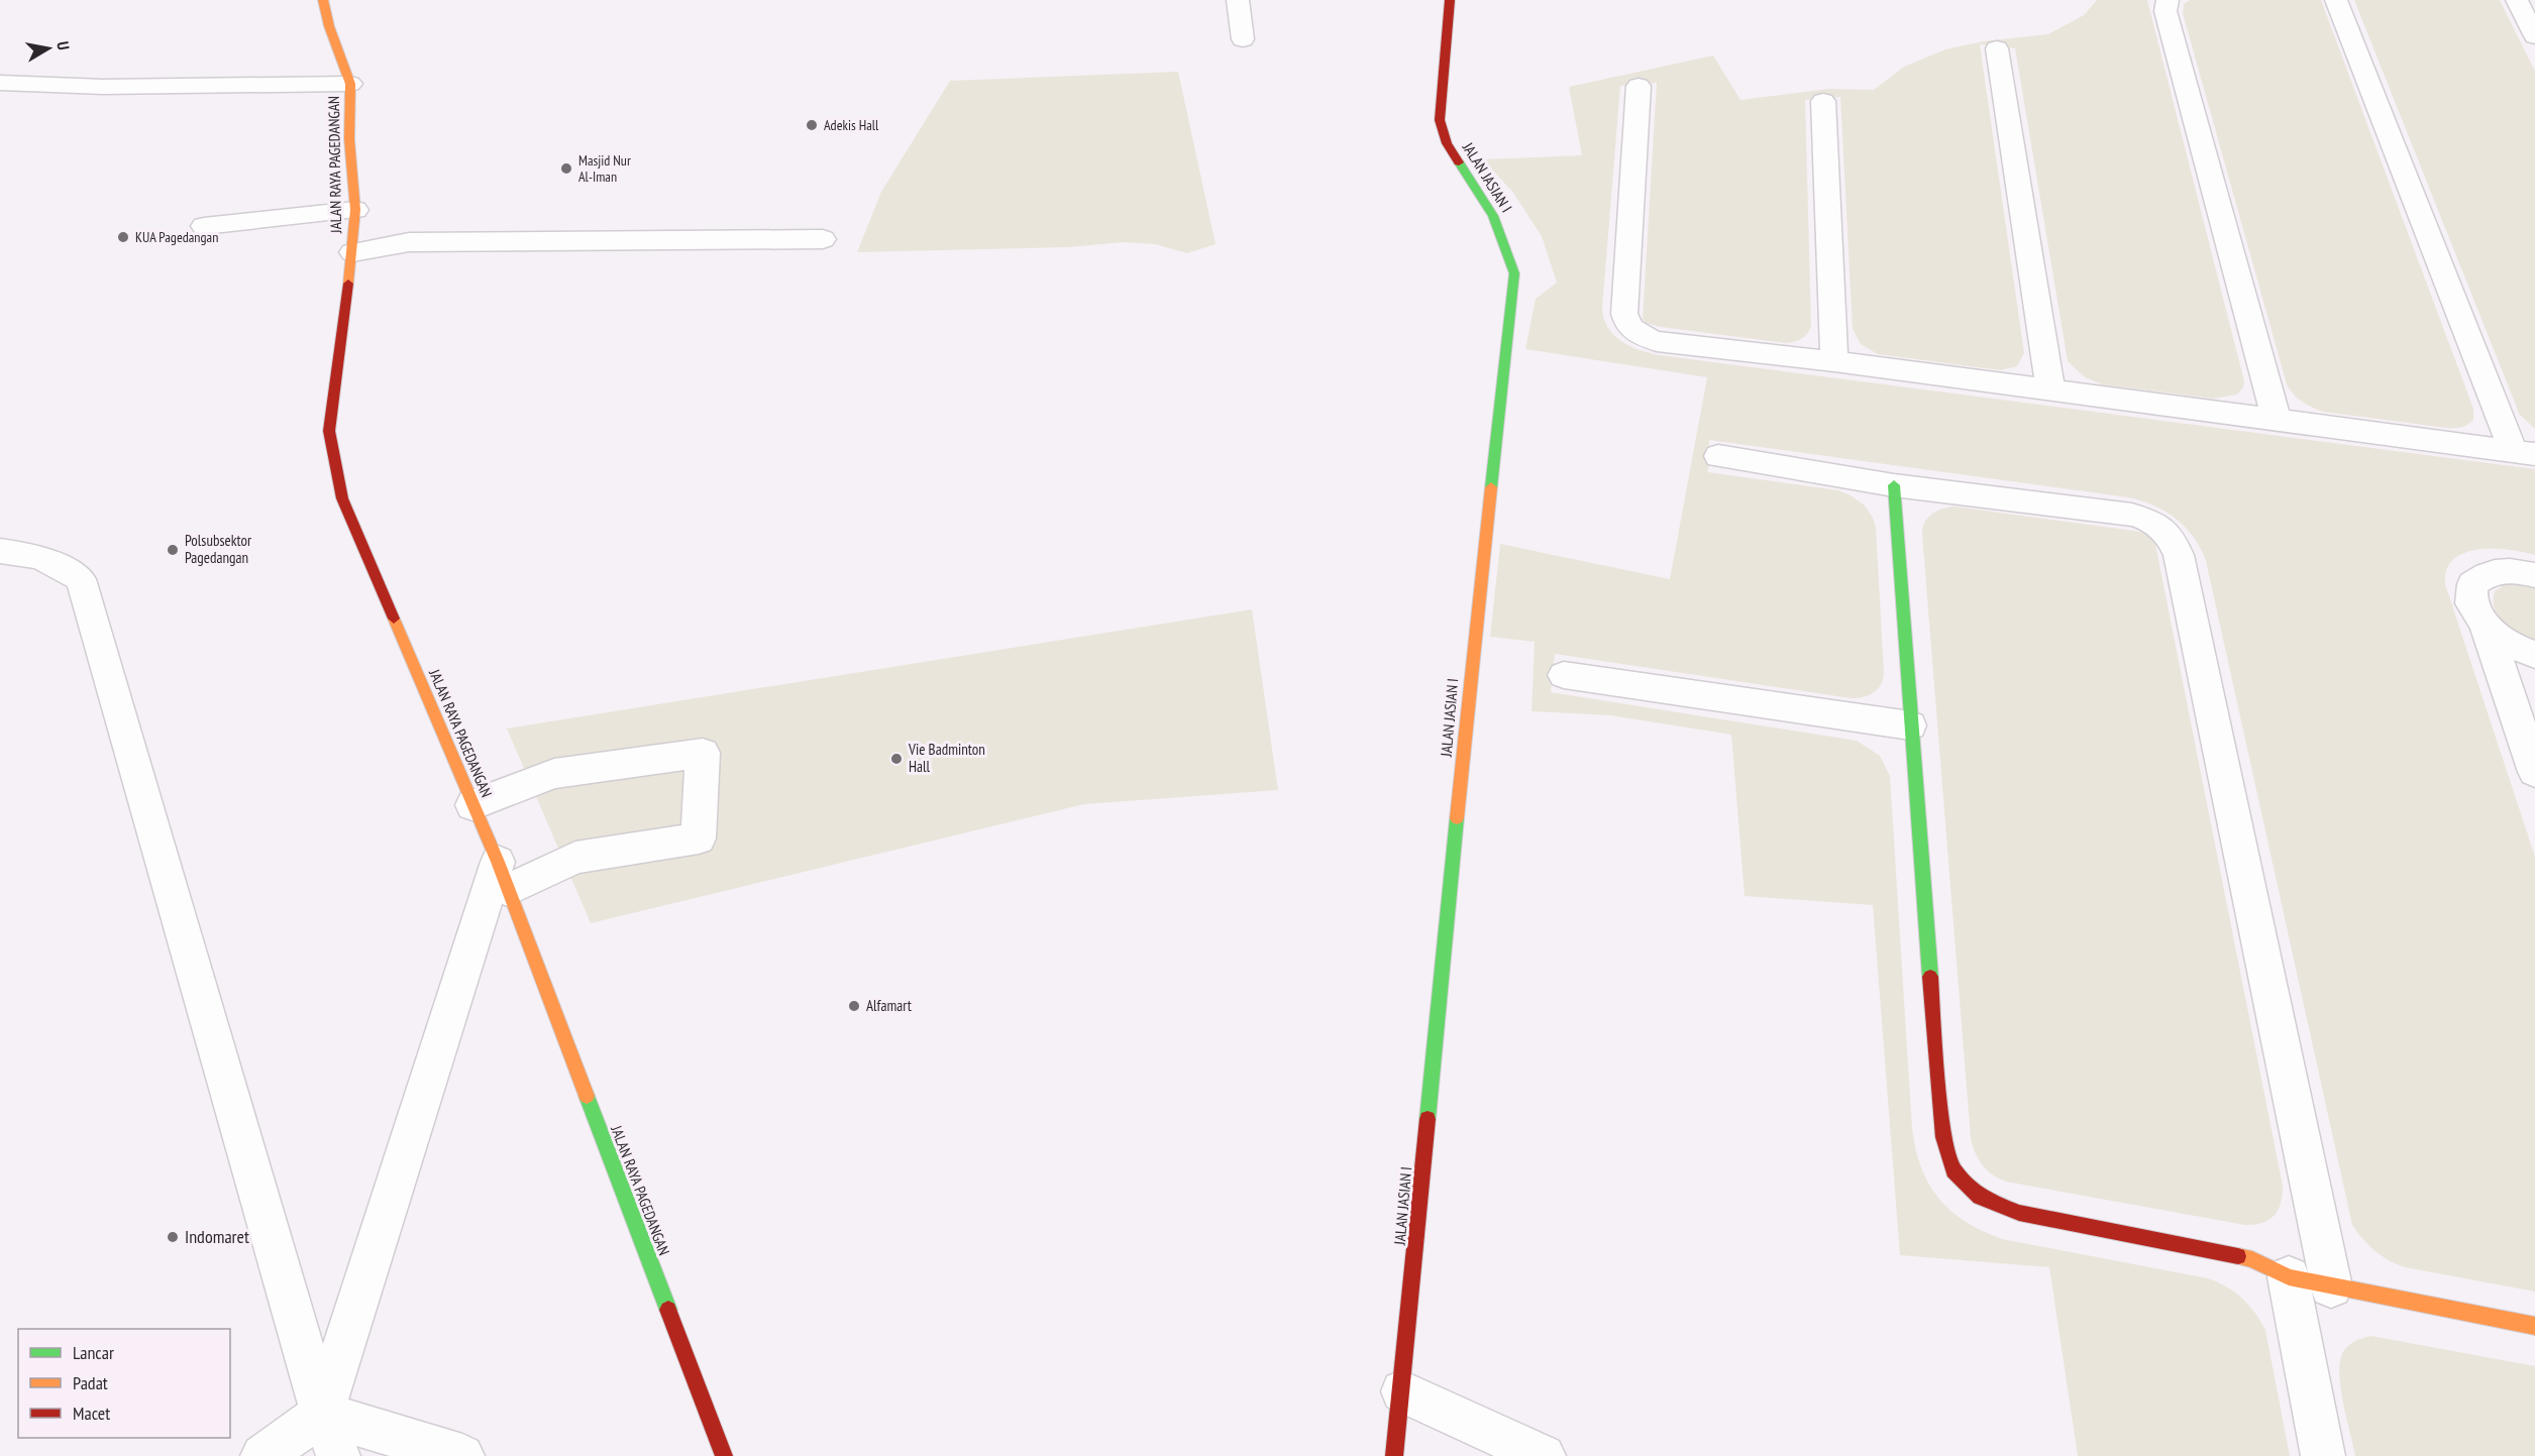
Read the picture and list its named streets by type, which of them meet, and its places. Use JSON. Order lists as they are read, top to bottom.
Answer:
{
  "streets": {
    "street": ["JALAN RAYA PAGEDANGAN", "JALAN JASIAN I"]
  },
  "places": [
    "Adekis Hall",
    "Masjid Nur Al-Iman",
    "KUA Pagedangan",
    "Polsubsektor Pagedangan",
    "Vie Badminton Hall",
    "Alfamart",
    "Indomaret"
  ],
  "legend": ["Lancar", "Padat", "Macet"],
  "north": "right"
}
